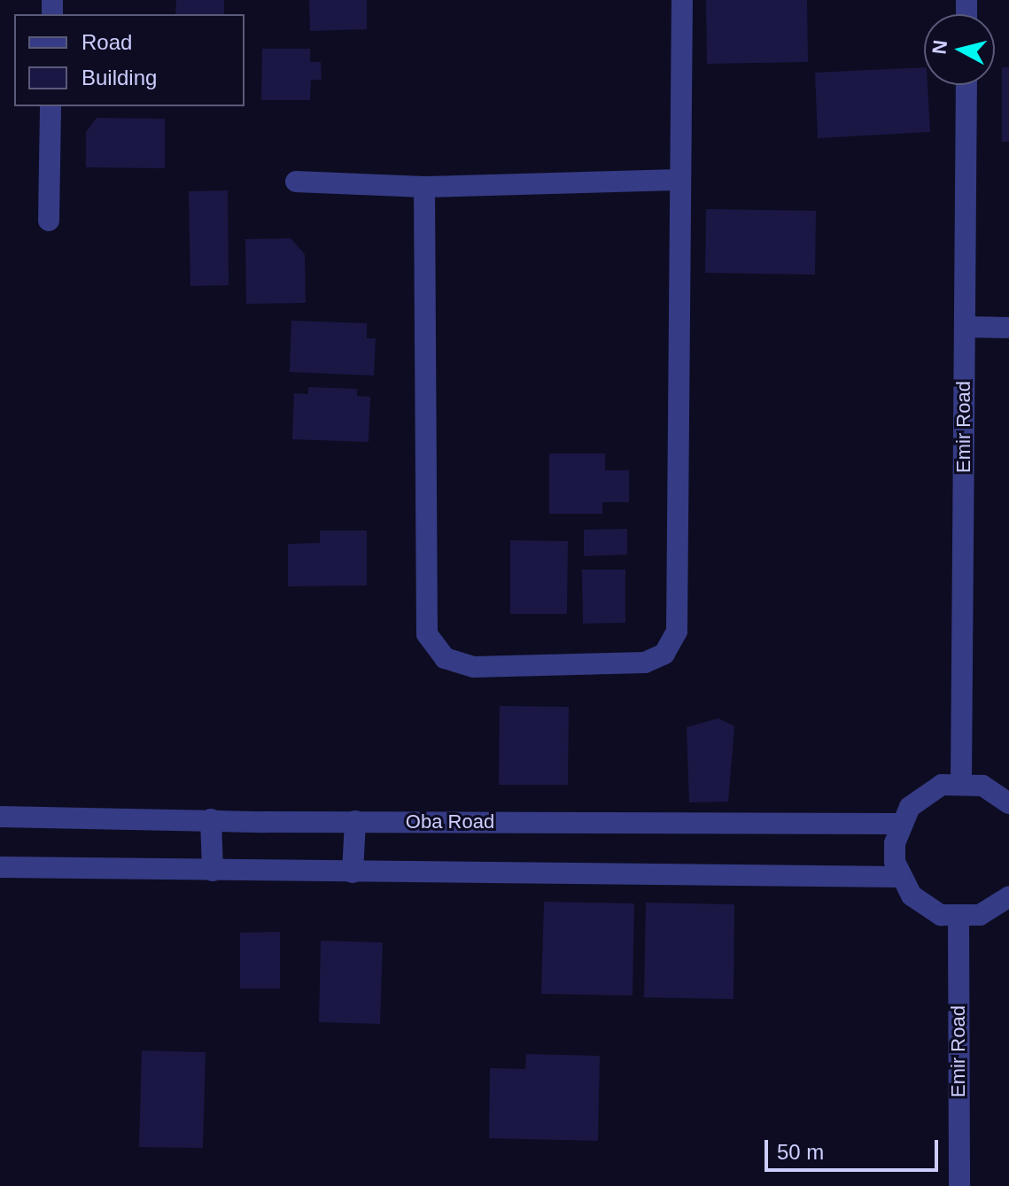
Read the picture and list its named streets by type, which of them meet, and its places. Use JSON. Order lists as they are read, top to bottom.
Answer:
{
  "streets": {
    "street": ["Emir Road", "Oba Road"]
  },
  "legend": ["Road", "Building"],
  "scale_bar": "50 m",
  "north": "left"
}
